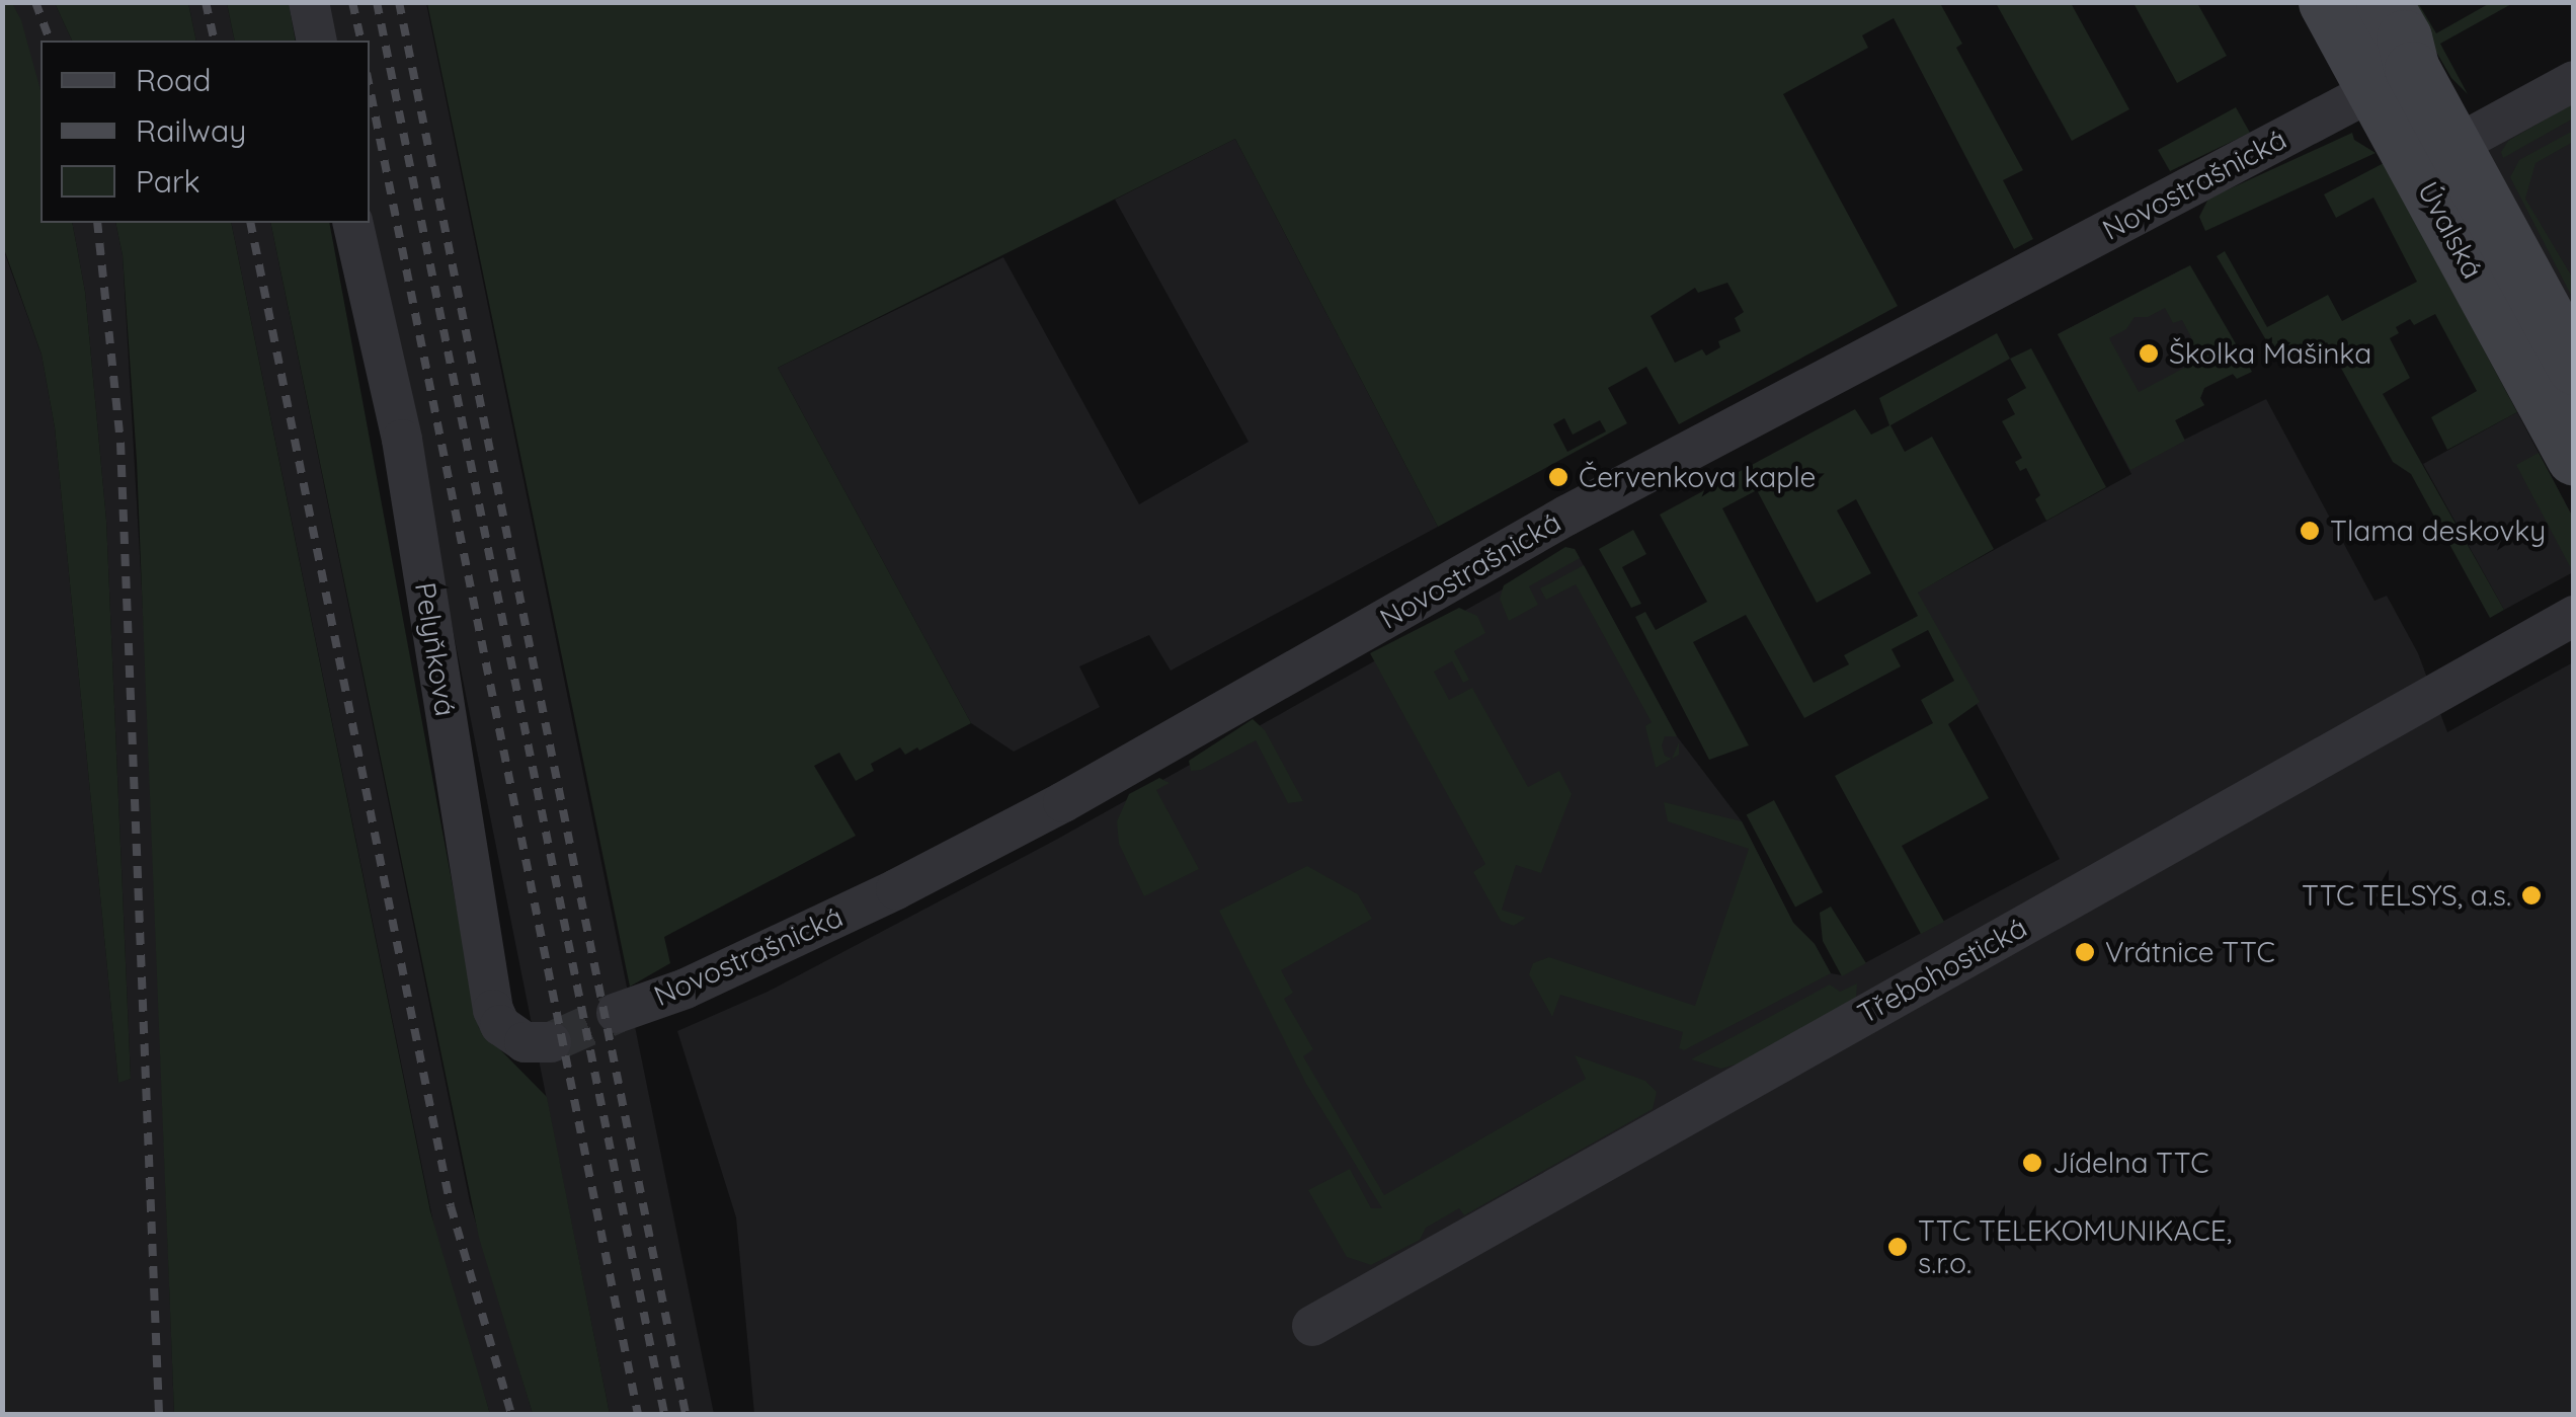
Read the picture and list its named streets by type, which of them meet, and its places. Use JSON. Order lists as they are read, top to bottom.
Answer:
{
  "streets": {
    "main road": ["Úvalská"],
    "street": ["Novostrašnická", "Pelyňková", "Třebohostická"]
  },
  "crossings": [
    ["Novostrašnická", "Úvalská"]
  ],
  "places": [
    "Školka Mašinka",
    "Červenkova kaple",
    "Tlama deskovky",
    "TTC TELSYS, a.s.",
    "Vrátnice TTC",
    "Jídelna TTC",
    "TTC TELEKOMUNIKACE, s.r.o."
  ],
  "legend": ["Road", "Railway", "Park"]
}
